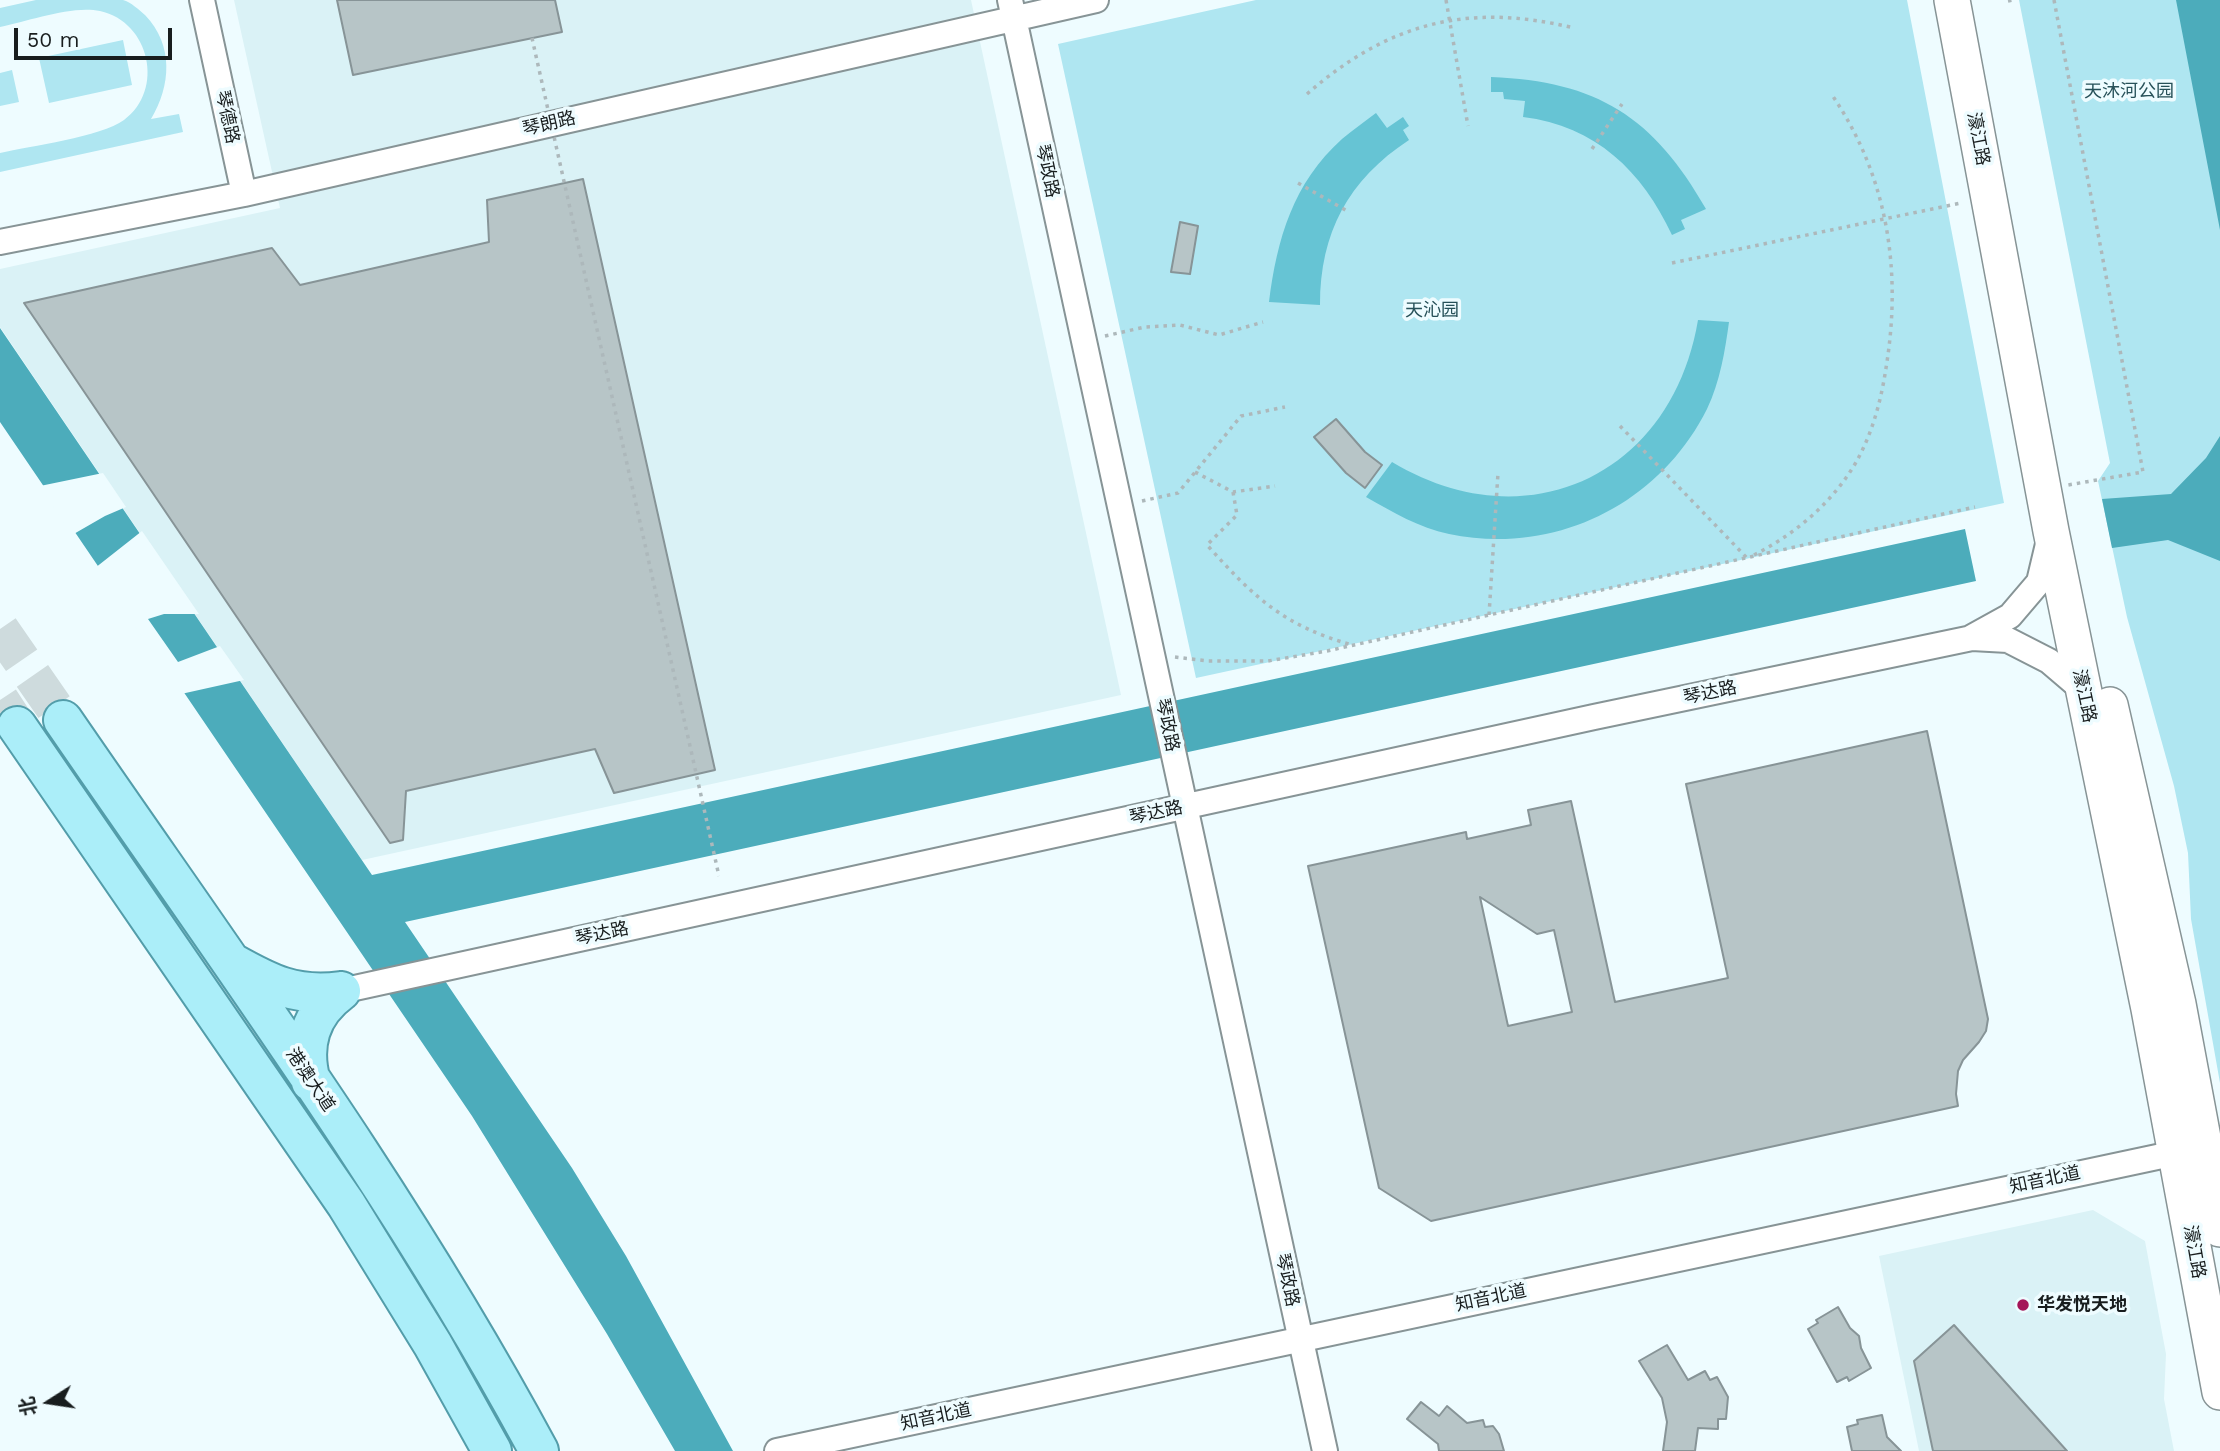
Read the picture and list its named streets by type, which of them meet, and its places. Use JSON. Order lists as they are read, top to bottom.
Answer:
{
  "streets": {
    "main road": ["濠江路", "港澳大道"],
    "street": [
      "琴德路",
      "琴朗路",
      "琴政路",
      "琴达路",
      "知音北道"
    ]
  },
  "crossings": [
    ["琴德路", "琴朗路"],
    ["琴朗路", "琴政路"],
    ["濠江路", "知音北道"],
    ["琴政路", "琴达路"],
    ["琴政路", "知音北道"]
  ],
  "parks": ["天沐河公园", "天沁园"],
  "places": ["华发悦天地"],
  "scale_bar": "50 m",
  "north": "left"
}
